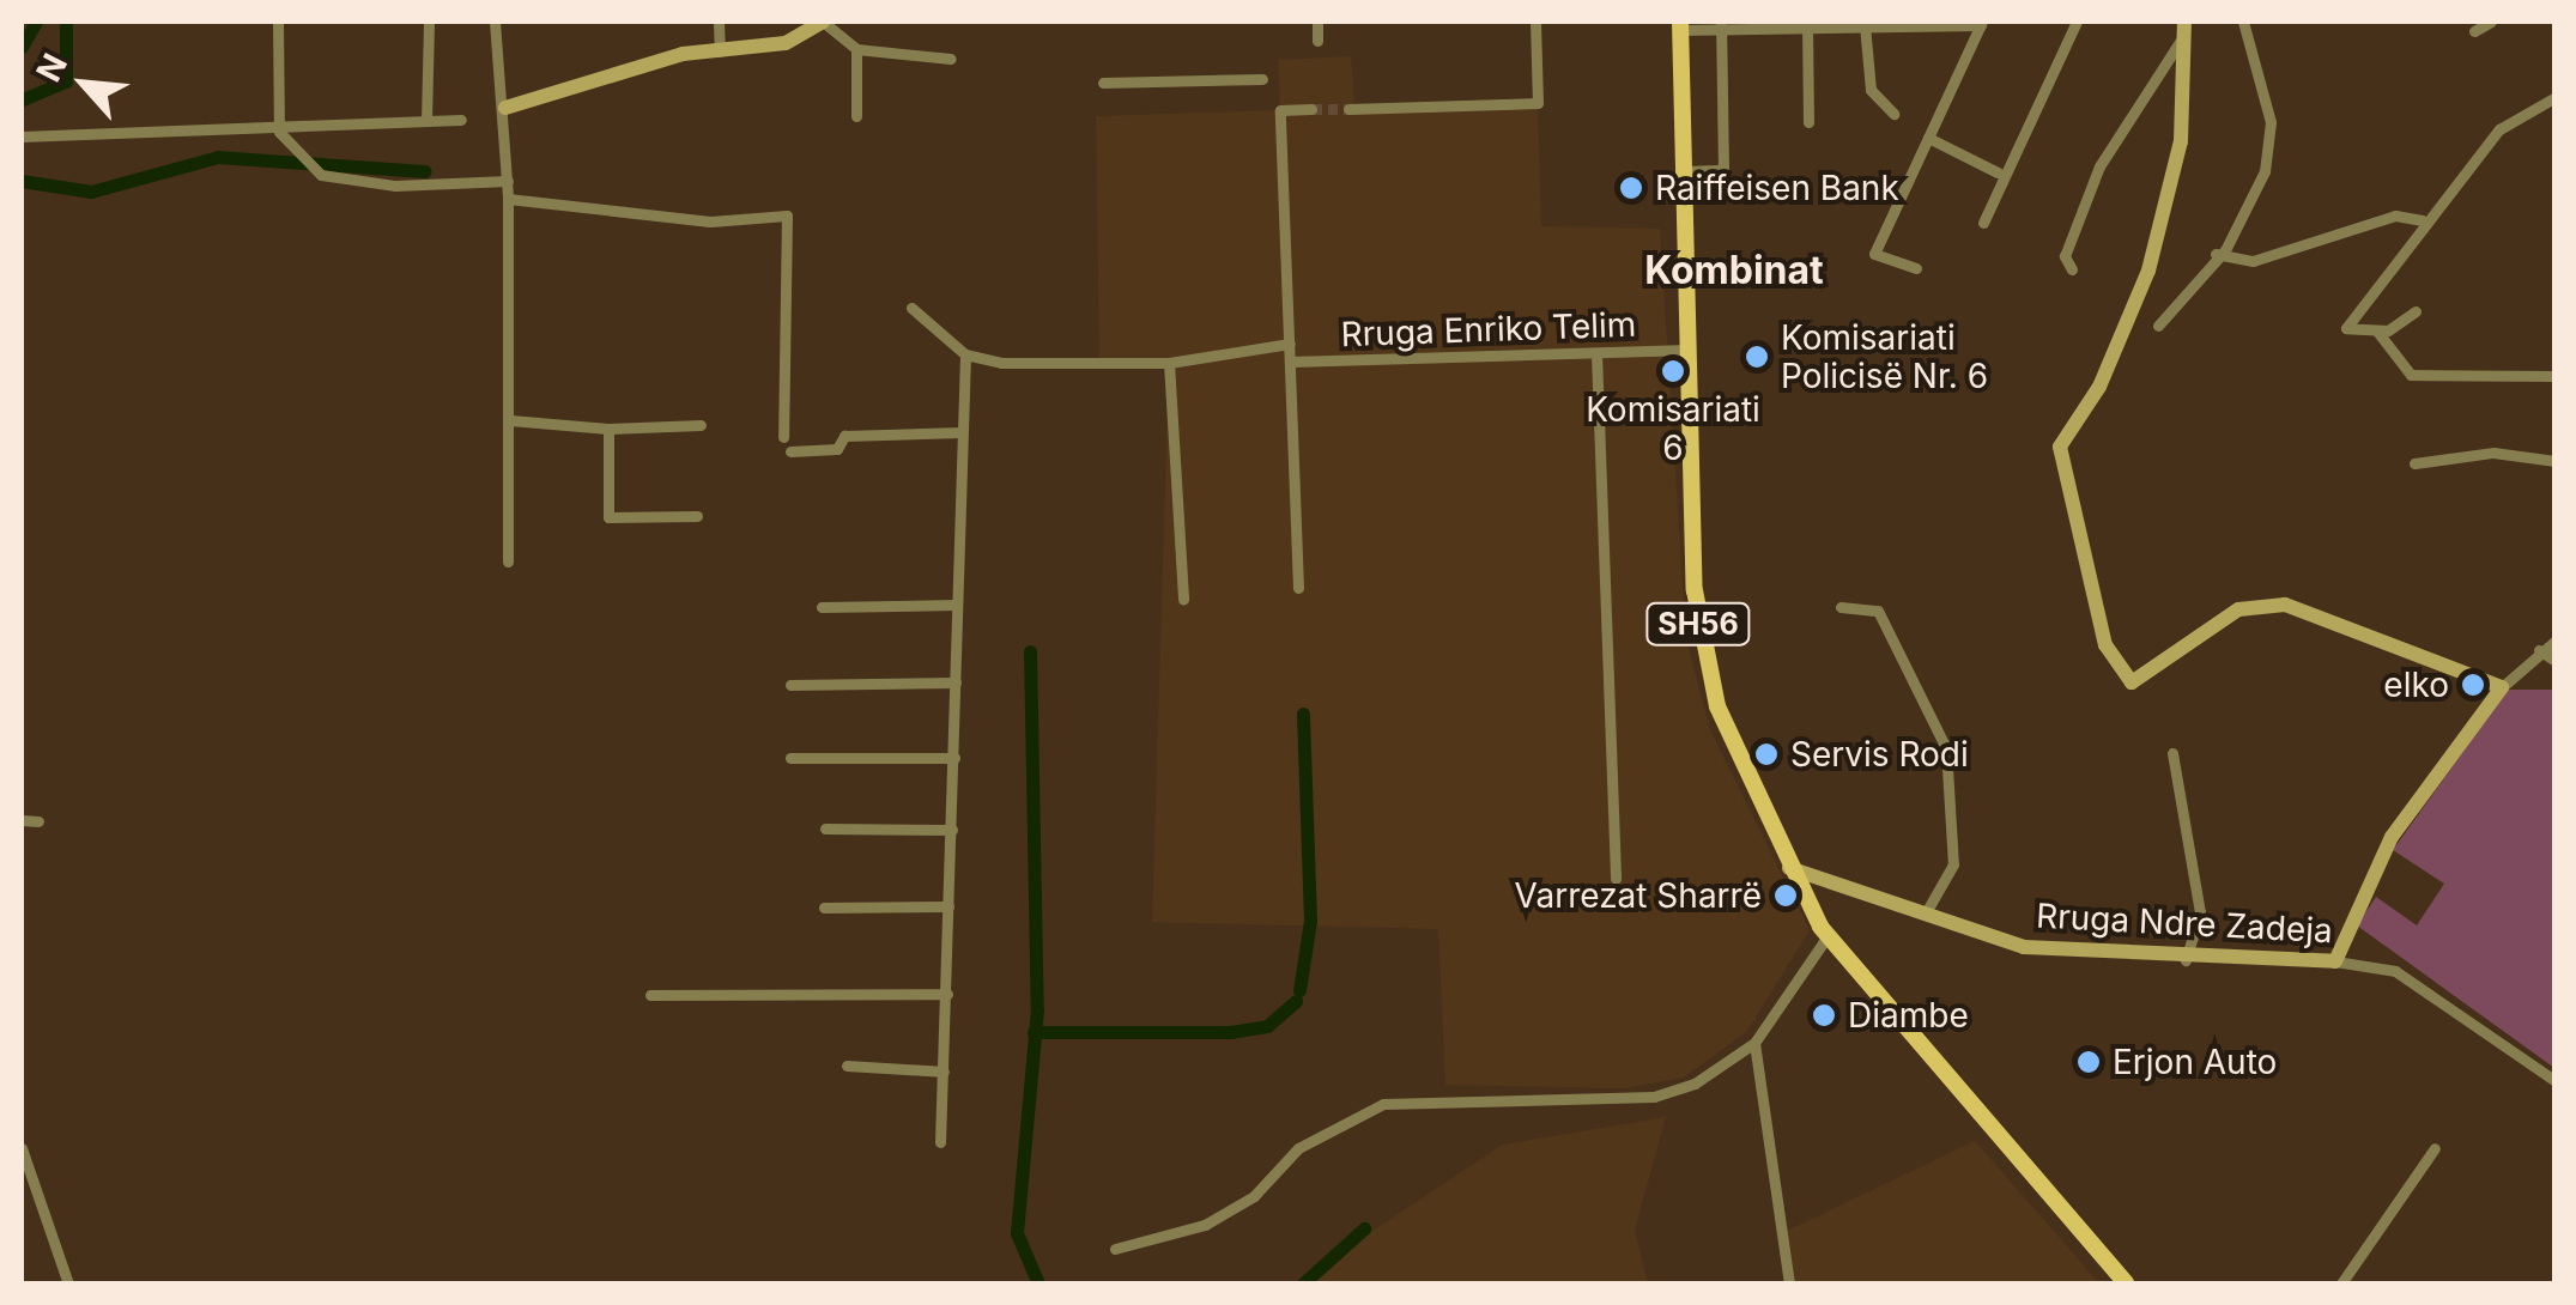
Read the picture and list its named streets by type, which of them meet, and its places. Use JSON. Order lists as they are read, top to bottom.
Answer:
{
  "streets": {
    "main road": ["SH56"],
    "street": ["Rruga Enriko Telim", "Rruga Ndre Zadeja"]
  },
  "crossings": [
    ["Rruga Enriko Telim", "SH56"],
    ["SH56", "Rruga Ndre Zadeja"]
  ],
  "districts": ["Kombinat"],
  "places": [
    "Raiffeisen Bank",
    "Komisariati Policisë Nr. 6",
    "Komisariati 6",
    "elko",
    "Servis Rodi",
    "Varrezat Sharrë",
    "Diambe",
    "Erjon Auto"
  ],
  "north": "top left"
}
